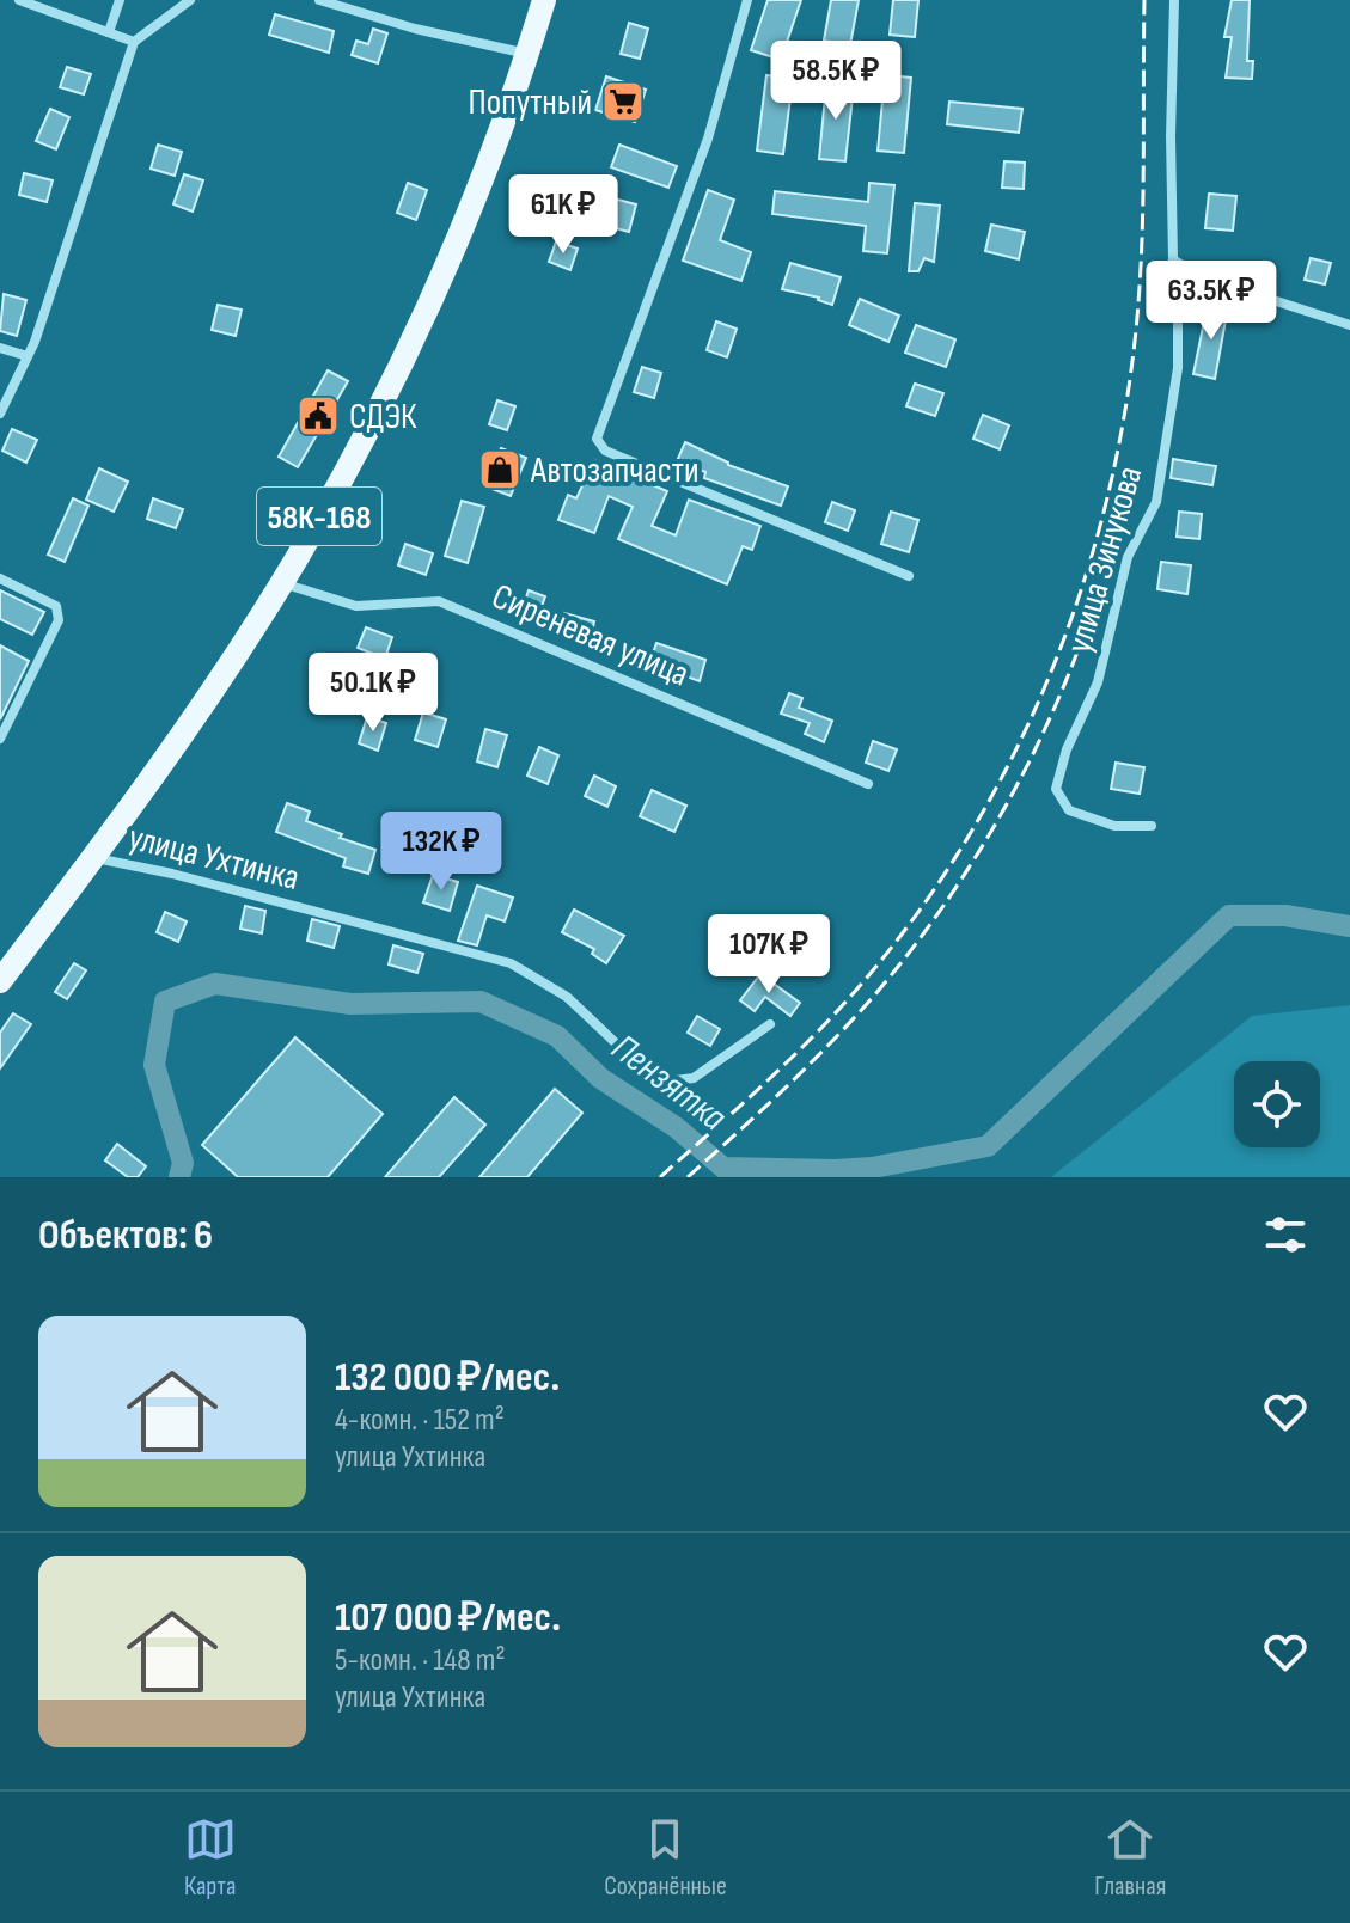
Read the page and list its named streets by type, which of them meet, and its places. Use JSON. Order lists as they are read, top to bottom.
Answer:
{
  "streets": {
    "main road": ["58К-168"],
    "street": ["улица Зинукова", "Сиреневая улица", "улица Ухтинка"]
  },
  "crossings": [
    ["58К-168", "Сиреневая улица"],
    ["58К-168", "улица Ухтинка"]
  ],
  "water": ["Пензятка"],
  "places": {
    "supermarket": ["Попутный"],
    "public building": ["СДЭК"],
    "shop": ["Автозапчасти"]
  },
  "page": {
    "price": [
      "58.5K ₽",
      "61K ₽",
      "63.5K ₽",
      "50.1K ₽",
      "132K ₽",
      "107K ₽"
    ],
    "heading": "Объектов: 6",
    "list": [
      {
        "name": "132 000 ₽/мес.",
        "note": "4-комн. · 152 m² · улица Ухтинка"
      },
      {
        "name": "107 000 ₽/мес.",
        "note": "5-комн. · 148 m² · улица Ухтинка"
      }
    ],
    "tabs": ["Карта", "Сохранённые", "Главная"]
  }
}
